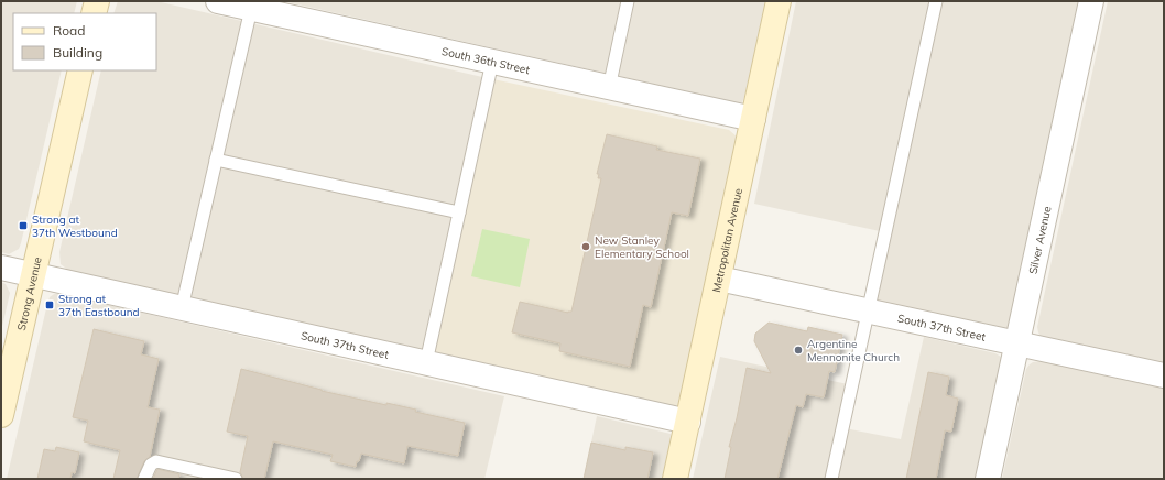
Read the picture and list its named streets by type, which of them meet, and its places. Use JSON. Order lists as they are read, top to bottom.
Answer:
{
  "streets": {
    "main road": ["Metropolitan Avenue", "Strong Avenue"],
    "street": ["South 36th Street", "Silver Avenue", "South 37th Street"]
  },
  "crossings": [
    ["South 36th Street", "Metropolitan Avenue"],
    ["Metropolitan Avenue", "South 37th Street"],
    ["Silver Avenue", "South 37th Street"],
    ["Strong Avenue", "South 37th Street"]
  ],
  "places": {
    "transit": ["Strong at 37th Westbound", "Strong at 37th Eastbound"],
    "other": ["New Stanley Elementary School", "Argentine Mennonite Church"]
  },
  "legend": ["Road", "Building"]
}
